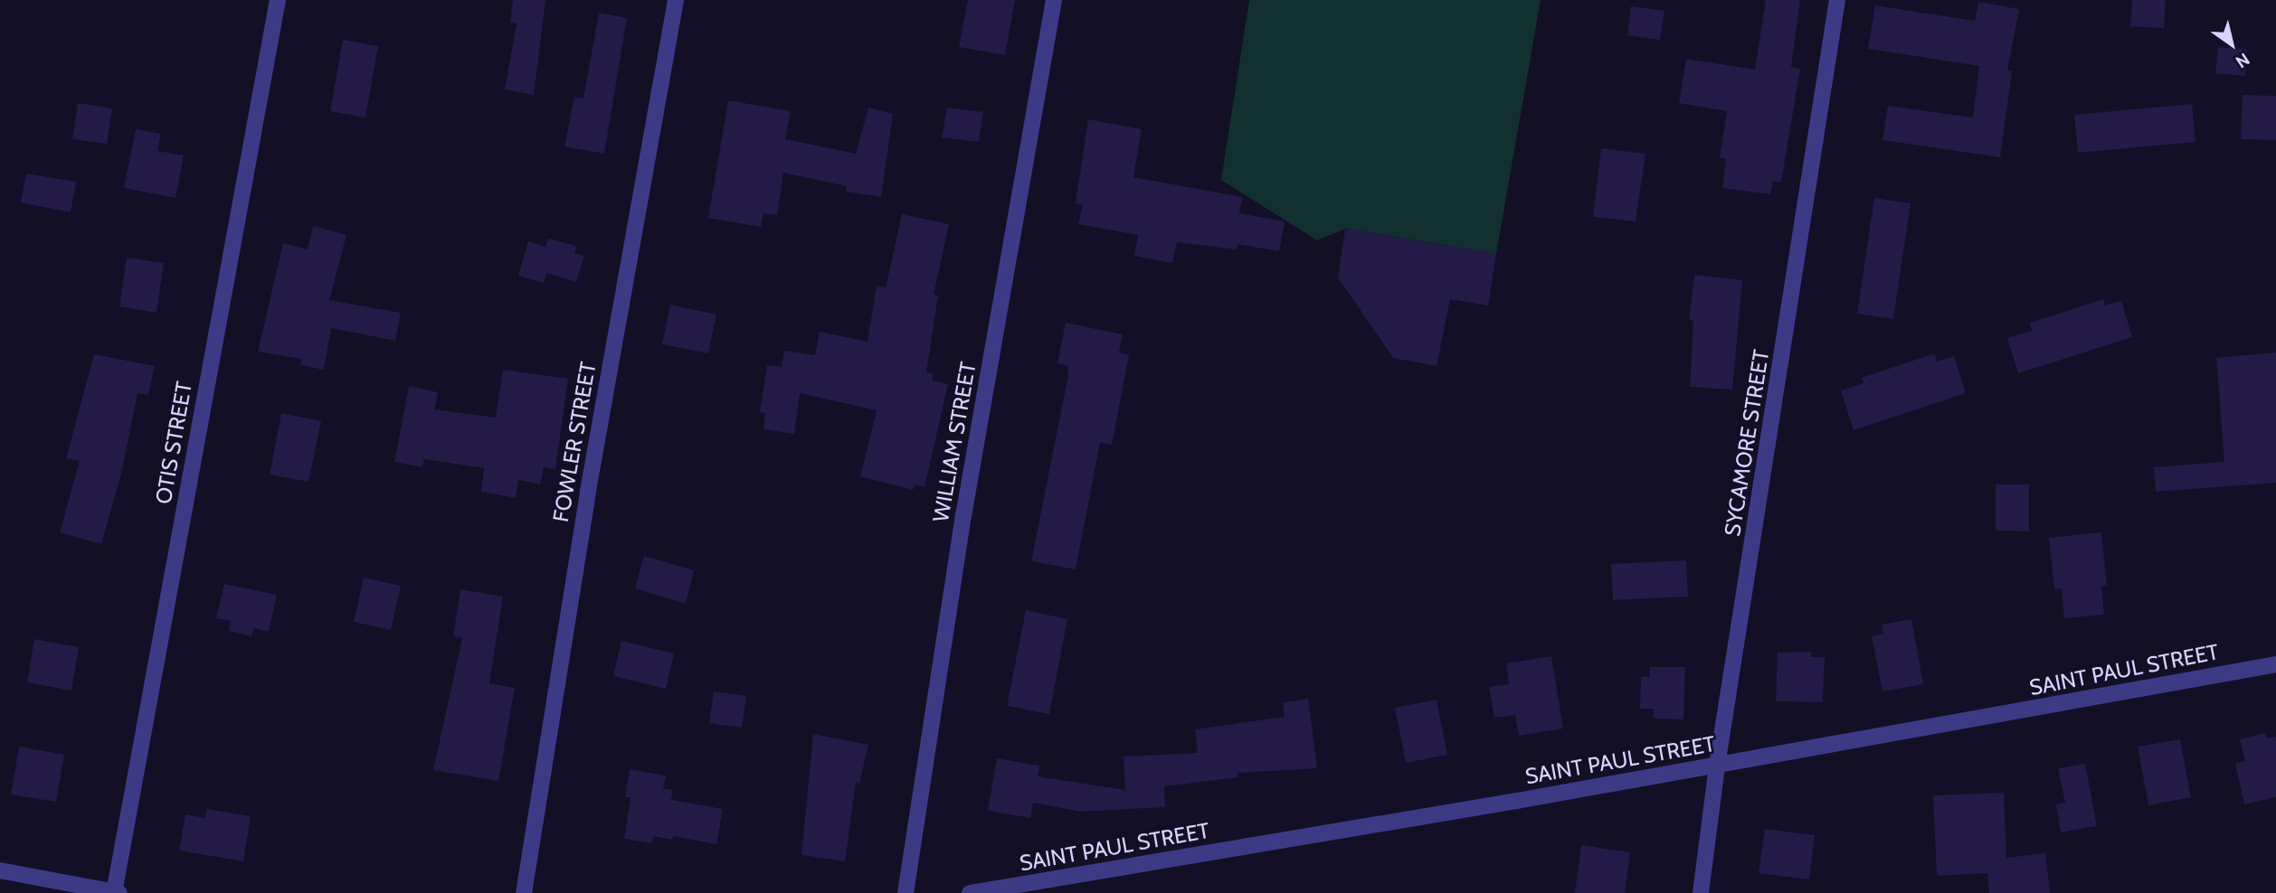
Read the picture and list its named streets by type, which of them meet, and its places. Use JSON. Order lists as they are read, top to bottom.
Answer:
{
  "streets": {
    "street": [
      "FOWLER STREET",
      "WILLIAM STREET",
      "OTIS STREET",
      "SYCAMORE STREET",
      "SAINT PAUL STREET"
    ]
  },
  "crossings": [
    ["SYCAMORE STREET", "SAINT PAUL STREET"]
  ],
  "north": "bottom right"
}
